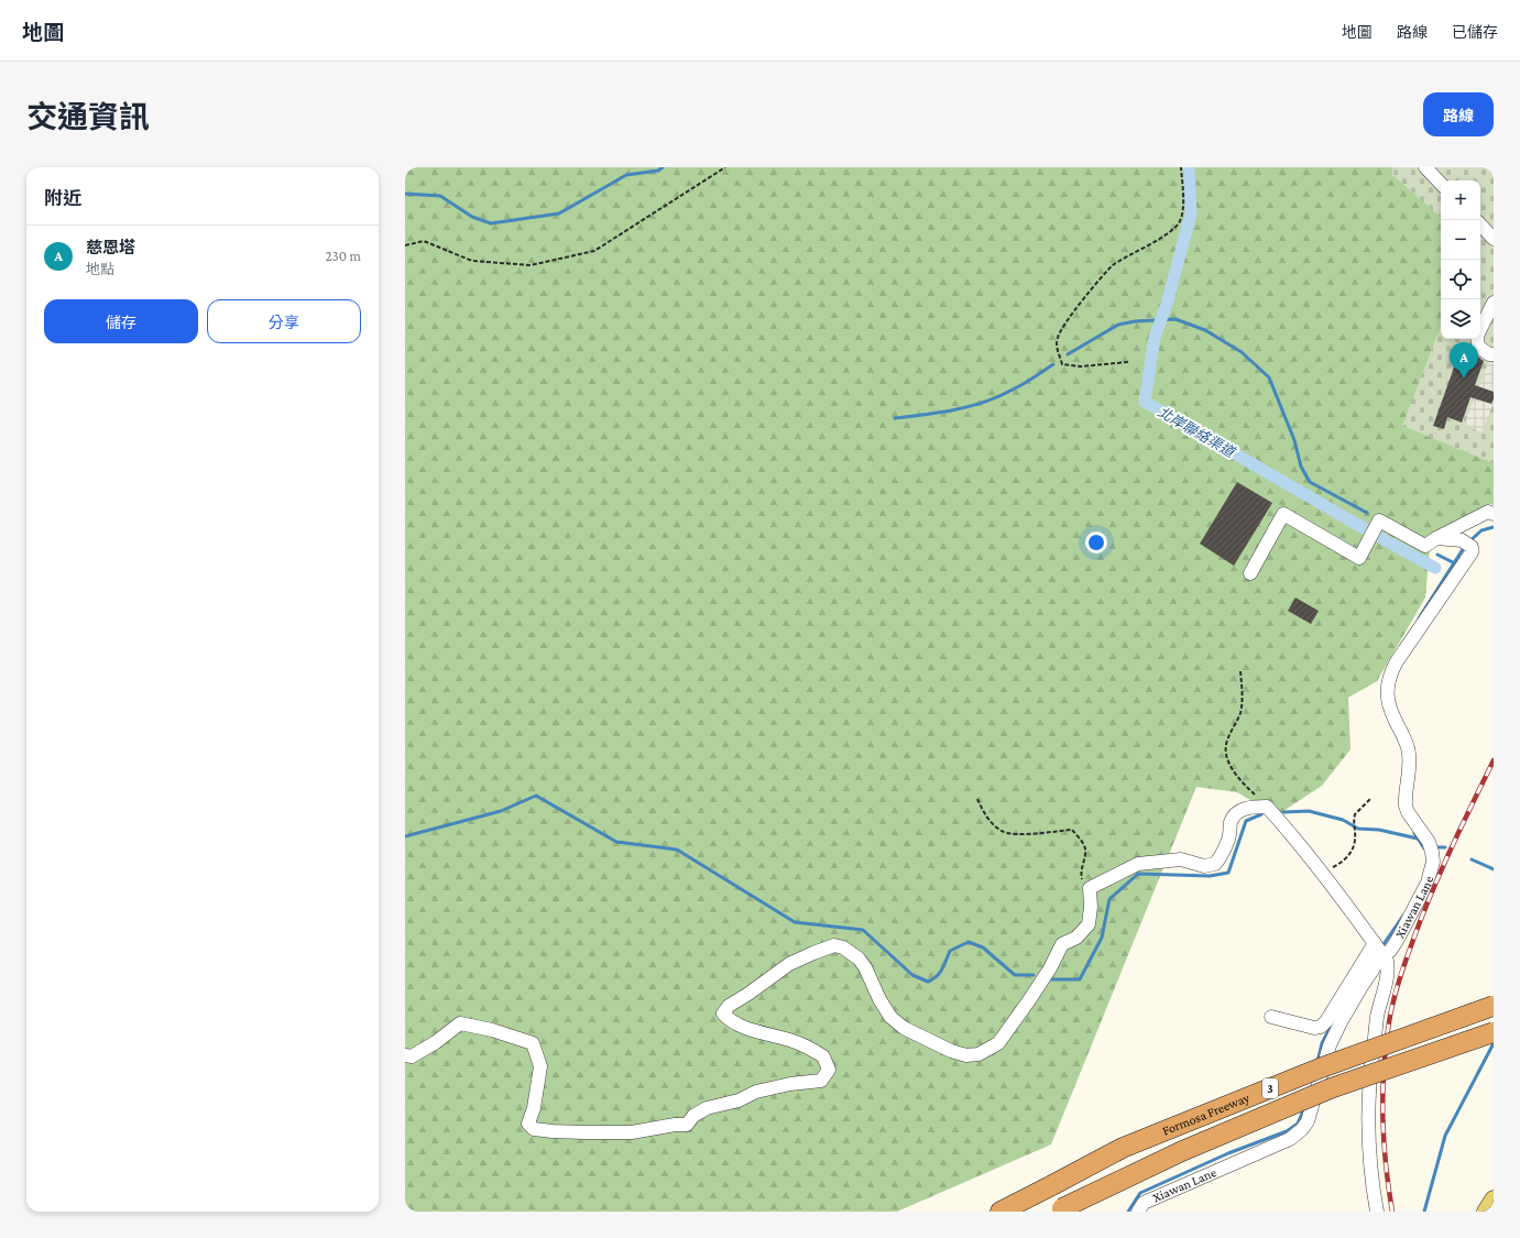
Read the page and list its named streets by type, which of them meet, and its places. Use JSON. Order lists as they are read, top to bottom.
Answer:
{
  "streets": {
    "highway": ["3", "Formosa Freeway"],
    "street": ["Xiawan Lane"]
  },
  "water": ["北岸聯絡渠道"],
  "page": {
    "header": "地圖",
    "nav": ["地圖", "路線", "已儲存"],
    "title": "交通資訊",
    "buttons": [
      "路線",
      ["儲存", "分享"]
    ],
    "heading": "附近",
    "map_buttons": ["+", "−"],
    "list": [
      {
        "mark": "A",
        "name": "慈恩塔",
        "note": "地點",
        "value": "230 m"
      }
    ],
    "pins": "A"
  }
}
